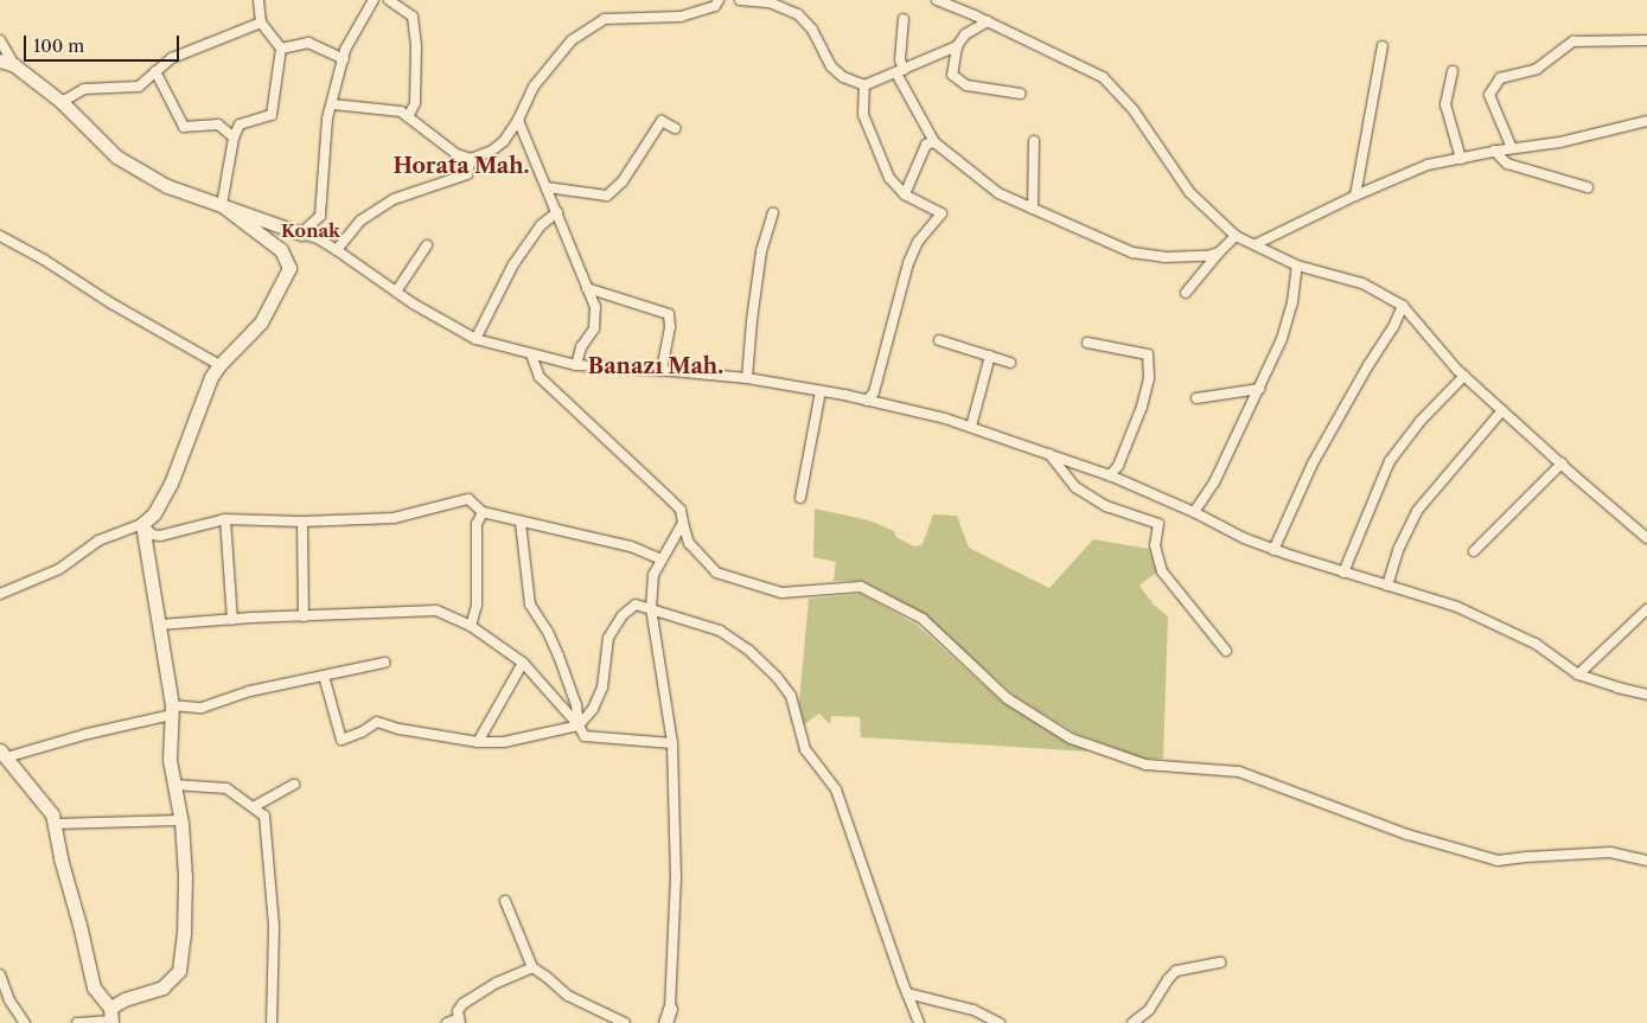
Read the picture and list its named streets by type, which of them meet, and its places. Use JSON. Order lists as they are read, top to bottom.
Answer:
{
  "districts": ["Horata Mah.", "Konak", "Banazı Mah."],
  "scale_bar": "100 m"
}
